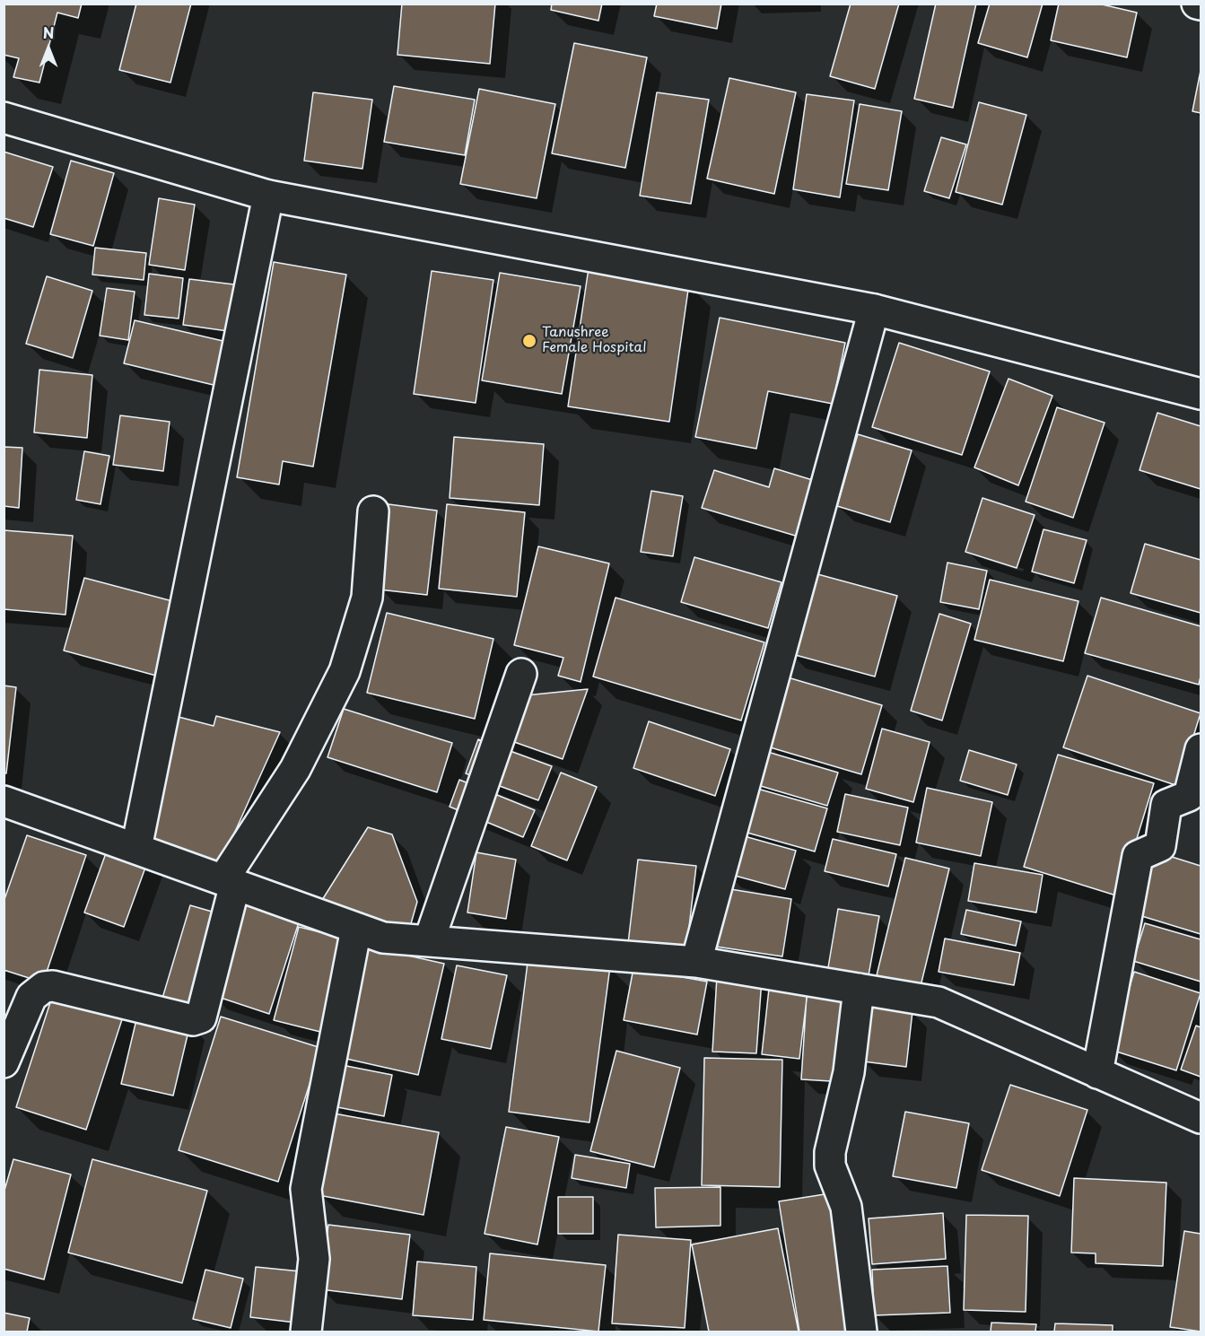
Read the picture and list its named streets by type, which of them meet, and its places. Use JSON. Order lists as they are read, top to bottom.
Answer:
{
  "places": ["Tanushree Female Hospital"],
  "north": "top"
}
